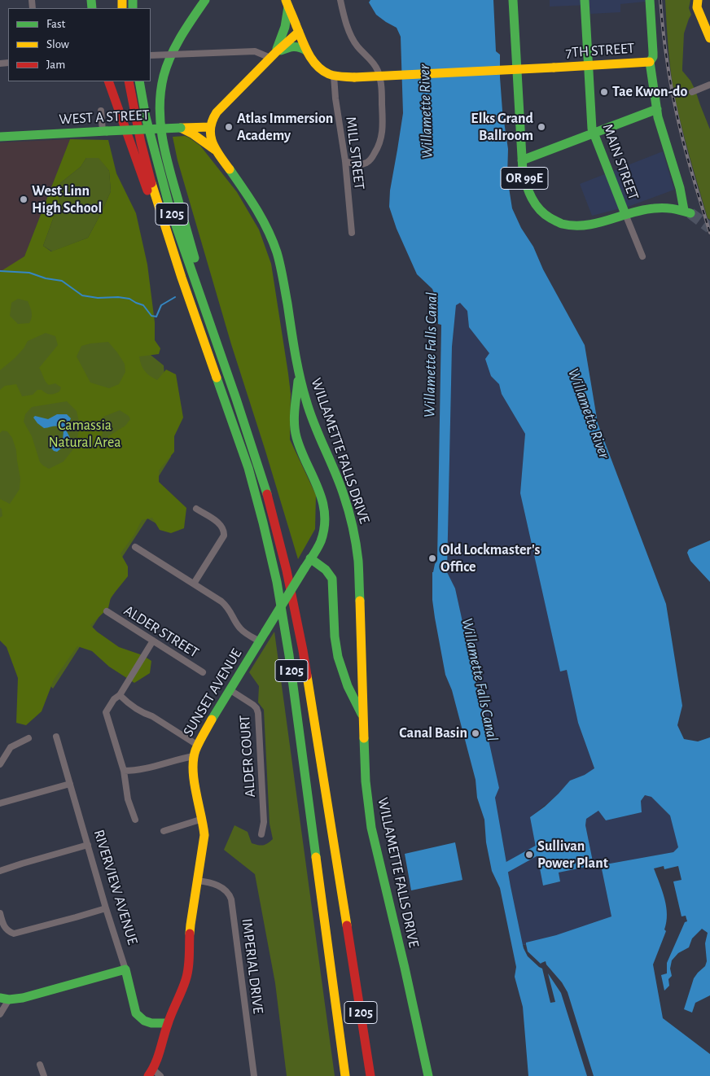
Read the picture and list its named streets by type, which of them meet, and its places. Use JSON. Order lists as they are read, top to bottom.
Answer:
{
  "streets": {
    "main road": [
      "7TH STREET",
      "WEST A STREET",
      "MAIN STREET",
      "OR 99E",
      "I 205",
      "WILLAMETTE FALLS DRIVE",
      "SUNSET AVENUE",
      "RIVERVIEW AVENUE"
    ],
    "street": [
      "MILL STREET",
      "ALDER STREET",
      "ALDER COURT",
      "IMPERIAL DRIVE"
    ]
  },
  "crossings": [
    ["7TH STREET", "MILL STREET"],
    ["7TH STREET", "MAIN STREET"],
    ["WEST A STREET", "WILLAMETTE FALLS DRIVE"],
    ["MAIN STREET", "OR 99E"],
    ["WILLAMETTE FALLS DRIVE", "SUNSET AVENUE"],
    ["SUNSET AVENUE", "ALDER COURT"],
    ["SUNSET AVENUE", "RIVERVIEW AVENUE"],
    ["SUNSET AVENUE", "IMPERIAL DRIVE"]
  ],
  "water": ["Willamette River", "Willamette Falls Canal"],
  "parks": ["Camassia Natural Area"],
  "places": [
    "Tae Kwon-do",
    "Atlas Immersion Academy",
    "Elks Grand Ballroom",
    "West Linn High School",
    "Old Lockmaster's Office",
    "Canal Basin",
    "Sullivan Power Plant"
  ],
  "legend": ["Fast", "Slow", "Jam"]
}
